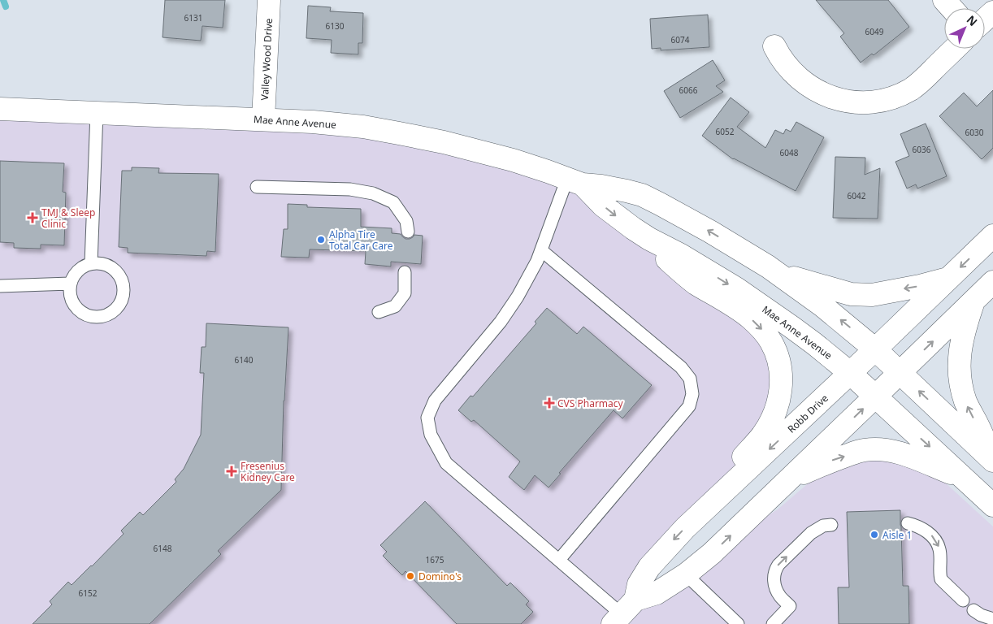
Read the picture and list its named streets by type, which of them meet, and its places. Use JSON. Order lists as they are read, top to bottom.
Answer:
{
  "streets": {
    "main road": ["Valley Wood Drive", "Mae Anne Avenue", "Robb Drive"]
  },
  "crossings": [
    ["Valley Wood Drive", "Mae Anne Avenue"],
    ["Mae Anne Avenue", "Robb Drive"]
  ],
  "places": {
    "health": ["TMJ & Sleep Clinic", "CVS Pharmacy", "Fresenius Kidney Care"],
    "other": ["Alpha Tire Total Car Care", "Aisle 1", "Domino's"]
  },
  "house_numbers": [
    "6131",
    "6130",
    "6049",
    "6074",
    "6066",
    "6052",
    "6030",
    "6036",
    "6048",
    "6042",
    "6140",
    "6148",
    "1675",
    "6152"
  ],
  "north": "top right"
}
